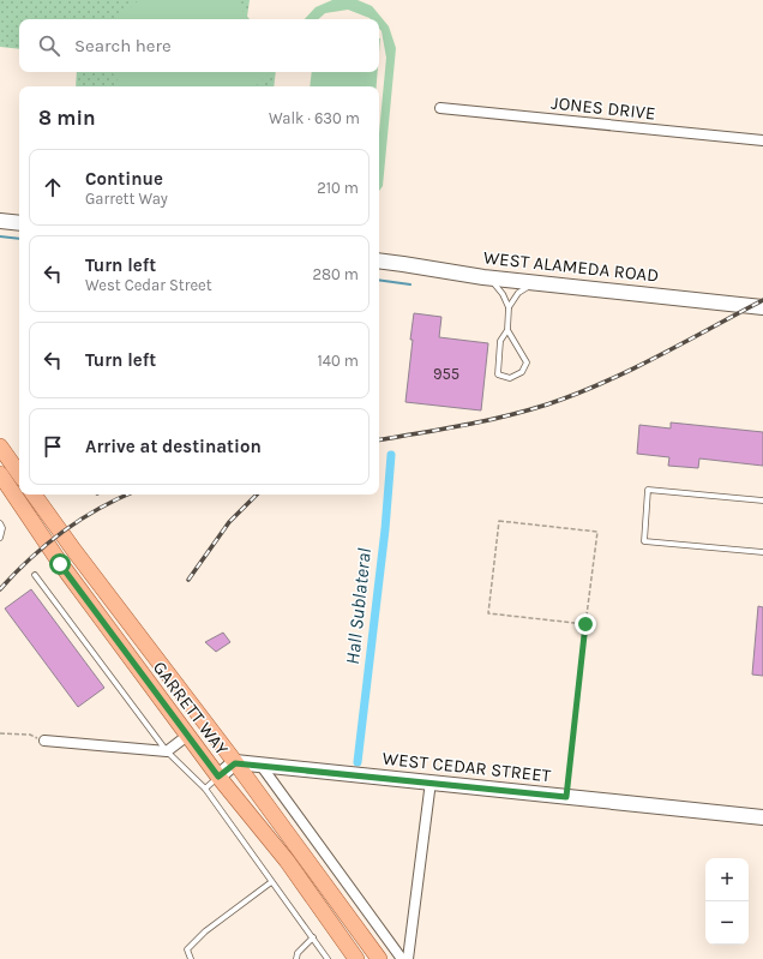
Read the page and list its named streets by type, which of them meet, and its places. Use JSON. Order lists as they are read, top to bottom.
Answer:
{
  "streets": {
    "main road": ["GARRETT WAY"],
    "street": ["JONES DRIVE", "WEST ALAMEDA ROAD", "WEST CEDAR STREET"]
  },
  "crossings": [
    ["GARRETT WAY", "WEST CEDAR STREET"]
  ],
  "water": ["Hall Sublateral"],
  "house_numbers": ["955"],
  "page": {
    "search": "Search here",
    "heading": ["8 min", "Walk · 630 m"],
    "list": [
      ["Continue", "Garrett Way", "210 m"],
      ["Turn left", "West Cedar Street", "280 m"],
      ["Turn left", "140 m"],
      "Arrive at destination"
    ],
    "map_buttons": ["+", "−"]
  }
}
